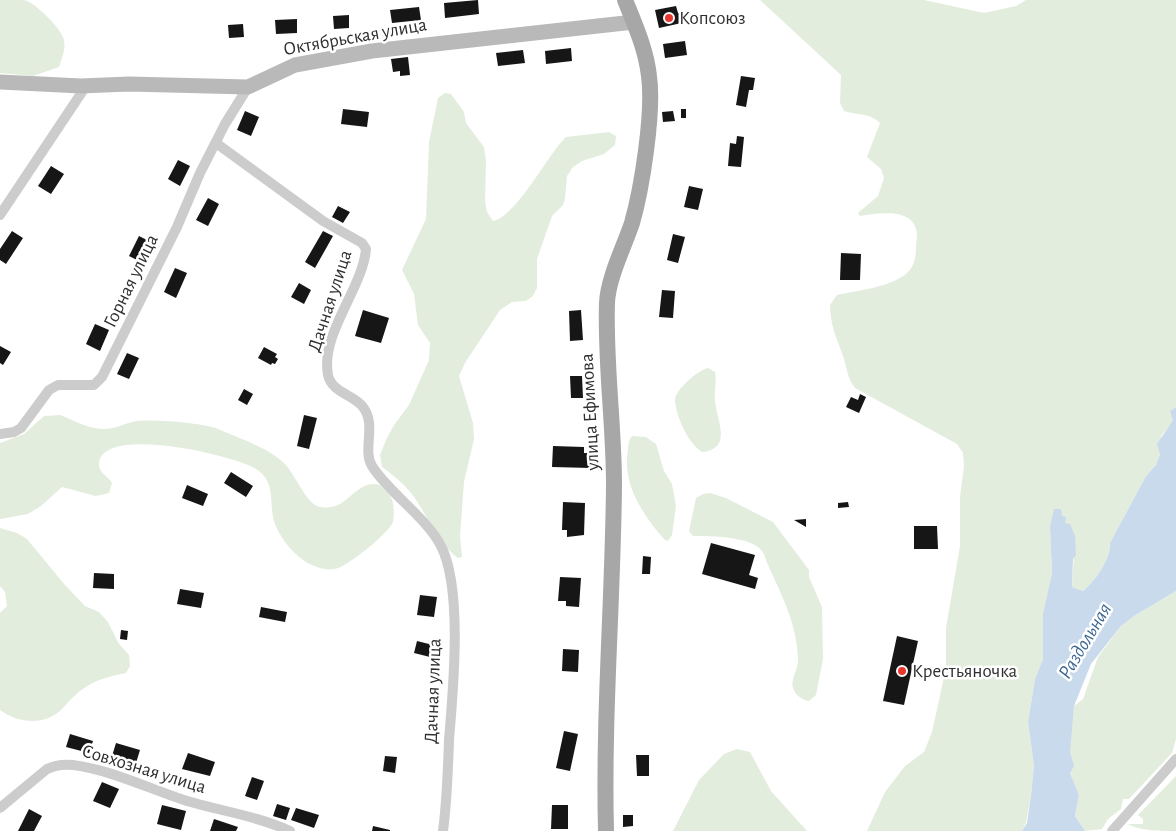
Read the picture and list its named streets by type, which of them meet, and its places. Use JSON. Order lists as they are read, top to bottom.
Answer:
{
  "streets": {
    "main road": ["улица Ефимова"],
    "street": [
      "Октябрьская улица",
      "Горная улица",
      "Дачная улица",
      "Совхозная улица"
    ]
  },
  "crossings": [
    ["Октябрьская улица", "Горная улица"],
    ["Октябрьская улица", "улица Ефимова"],
    ["Горная улица", "Дачная улица"]
  ],
  "water": ["Раздольная"],
  "places": ["Копсоюз", "Крестьяночка"]
}
